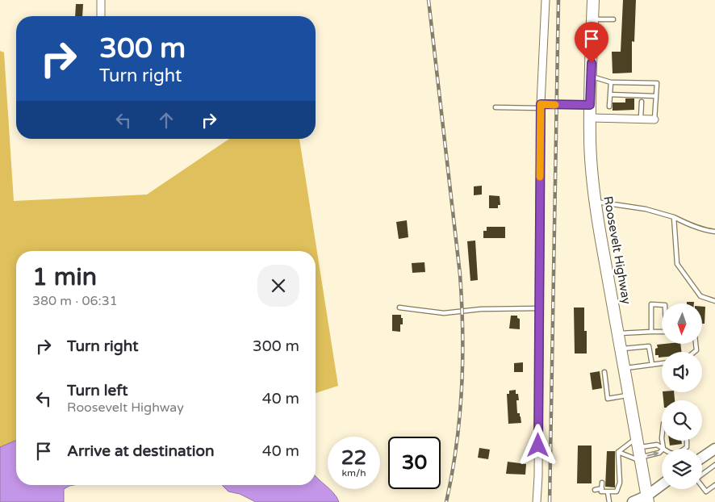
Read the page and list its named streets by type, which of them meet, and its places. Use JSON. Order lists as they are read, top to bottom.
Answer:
{
  "streets": {
    "main road": ["Roosevelt Highway"]
  },
  "north": "bottom",
  "page": {
    "turn": ["300 m", "Turn right"],
    "heading": ["1 min", "380 m · 06:31"],
    "list": [
      {
        "name": "Turn right",
        "value": "300 m"
      },
      {
        "name": "Turn left",
        "note": "Roosevelt Highway",
        "value": "40 m"
      },
      {
        "name": "Arrive at destination",
        "value": "40 m"
      }
    ],
    "speed": "22 km/h",
    "limit": "30"
  }
}
